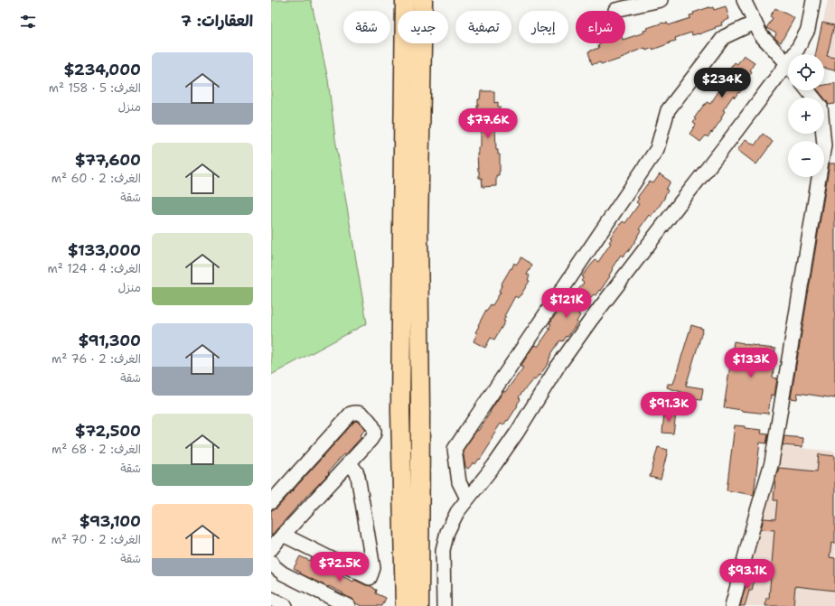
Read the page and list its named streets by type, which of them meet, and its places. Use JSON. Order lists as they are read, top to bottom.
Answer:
{
  "page": {
    "heading": "العقارات: 7",
    "chip": [
      "شراء",
      "إيجار",
      "تصفية",
      "جديد",
      "شقة"
    ],
    "list": [
      {
        "name": "$234,000",
        "note": "الغرف: 5 · 158 m² · منزل"
      },
      {
        "name": "$77,600",
        "note": "الغرف: 2 · 60 m² · شقة"
      },
      {
        "name": "$133,000",
        "note": "الغرف: 4 · 124 m² · منزل"
      },
      {
        "name": "$91,300",
        "note": "الغرف: 2 · 76 m² · شقة"
      },
      {
        "name": "$72,500",
        "note": "الغرف: 2 · 68 m² · شقة"
      },
      {
        "name": "$93,100",
        "note": "الغرف: 2 · 70 m² · شقة"
      }
    ],
    "map_buttons": ["+", "−"],
    "price": [
      "$234K",
      "$77.6K",
      "$121K",
      "$133K",
      "$91.3K",
      "$72.5K",
      "$93.1K"
    ]
  }
}
